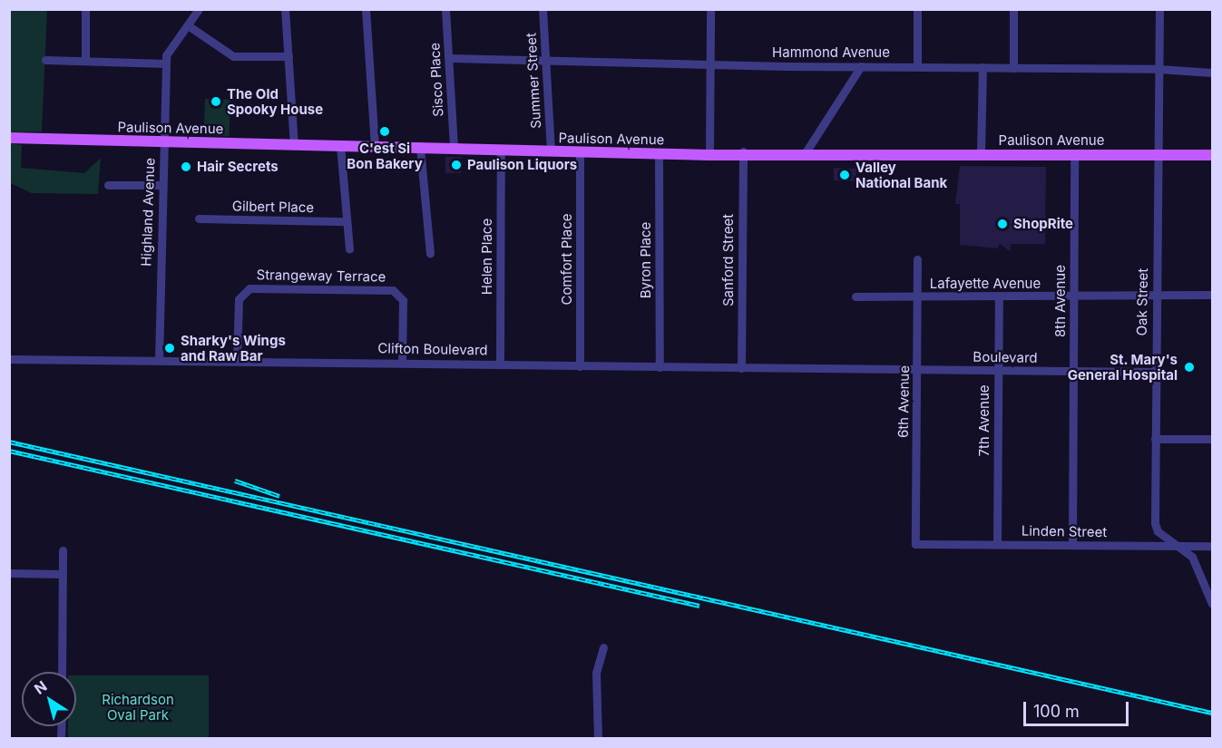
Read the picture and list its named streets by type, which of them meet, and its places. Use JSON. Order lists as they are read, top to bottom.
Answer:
{
  "streets": {
    "main road": ["Paulison Avenue"],
    "street": [
      "Hammond Avenue",
      "Sisco Place",
      "Summer Street",
      "Gilbert Place",
      "Highland Avenue",
      "Helen Place",
      "Comfort Place",
      "Byron Place",
      "Sanford Street",
      "Strangeway Terrace",
      "Lafayette Avenue",
      "8th Avenue",
      "Oak Street",
      "Clifton Boulevard",
      "Boulevard",
      "6th Avenue",
      "7th Avenue",
      "Linden Street"
    ]
  },
  "crossings": [
    ["Hammond Avenue", "Sisco Place"],
    ["Hammond Avenue", "Summer Street"],
    ["Hammond Avenue", "Oak Street"],
    ["Sisco Place", "Paulison Avenue"],
    ["Summer Street", "Paulison Avenue"],
    ["Paulison Avenue", "Highland Avenue"],
    ["Paulison Avenue", "Helen Place"],
    ["Paulison Avenue", "Comfort Place"],
    ["Paulison Avenue", "Byron Place"],
    ["Paulison Avenue", "Sanford Street"],
    ["Paulison Avenue", "8th Avenue"],
    ["Paulison Avenue", "Oak Street"],
    ["Highland Avenue", "Clifton Boulevard"],
    ["Helen Place", "Clifton Boulevard"],
    ["Comfort Place", "Clifton Boulevard"],
    ["Byron Place", "Clifton Boulevard"],
    ["Sanford Street", "Clifton Boulevard"],
    ["Strangeway Terrace", "Clifton Boulevard"],
    ["Lafayette Avenue", "8th Avenue"],
    ["Lafayette Avenue", "Oak Street"],
    ["Lafayette Avenue", "6th Avenue"],
    ["Lafayette Avenue", "7th Avenue"],
    ["8th Avenue", "Boulevard"],
    ["8th Avenue", "Linden Street"],
    ["Oak Street", "Boulevard"],
    ["Oak Street", "Linden Street"],
    ["Clifton Boulevard", "Boulevard"],
    ["Boulevard", "6th Avenue"],
    ["Boulevard", "7th Avenue"],
    ["6th Avenue", "Linden Street"],
    ["7th Avenue", "Linden Street"]
  ],
  "parks": ["Richardson Oval Park"],
  "places": [
    "The Old Spooky House",
    "C'est Si Bon Bakery",
    "Paulison Liquors",
    "Hair Secrets",
    "Valley National Bank",
    "ShopRite",
    "Sharky's Wings and Raw Bar",
    "St. Mary's General Hospital"
  ],
  "scale_bar": "100 m",
  "north": "top left"
}
